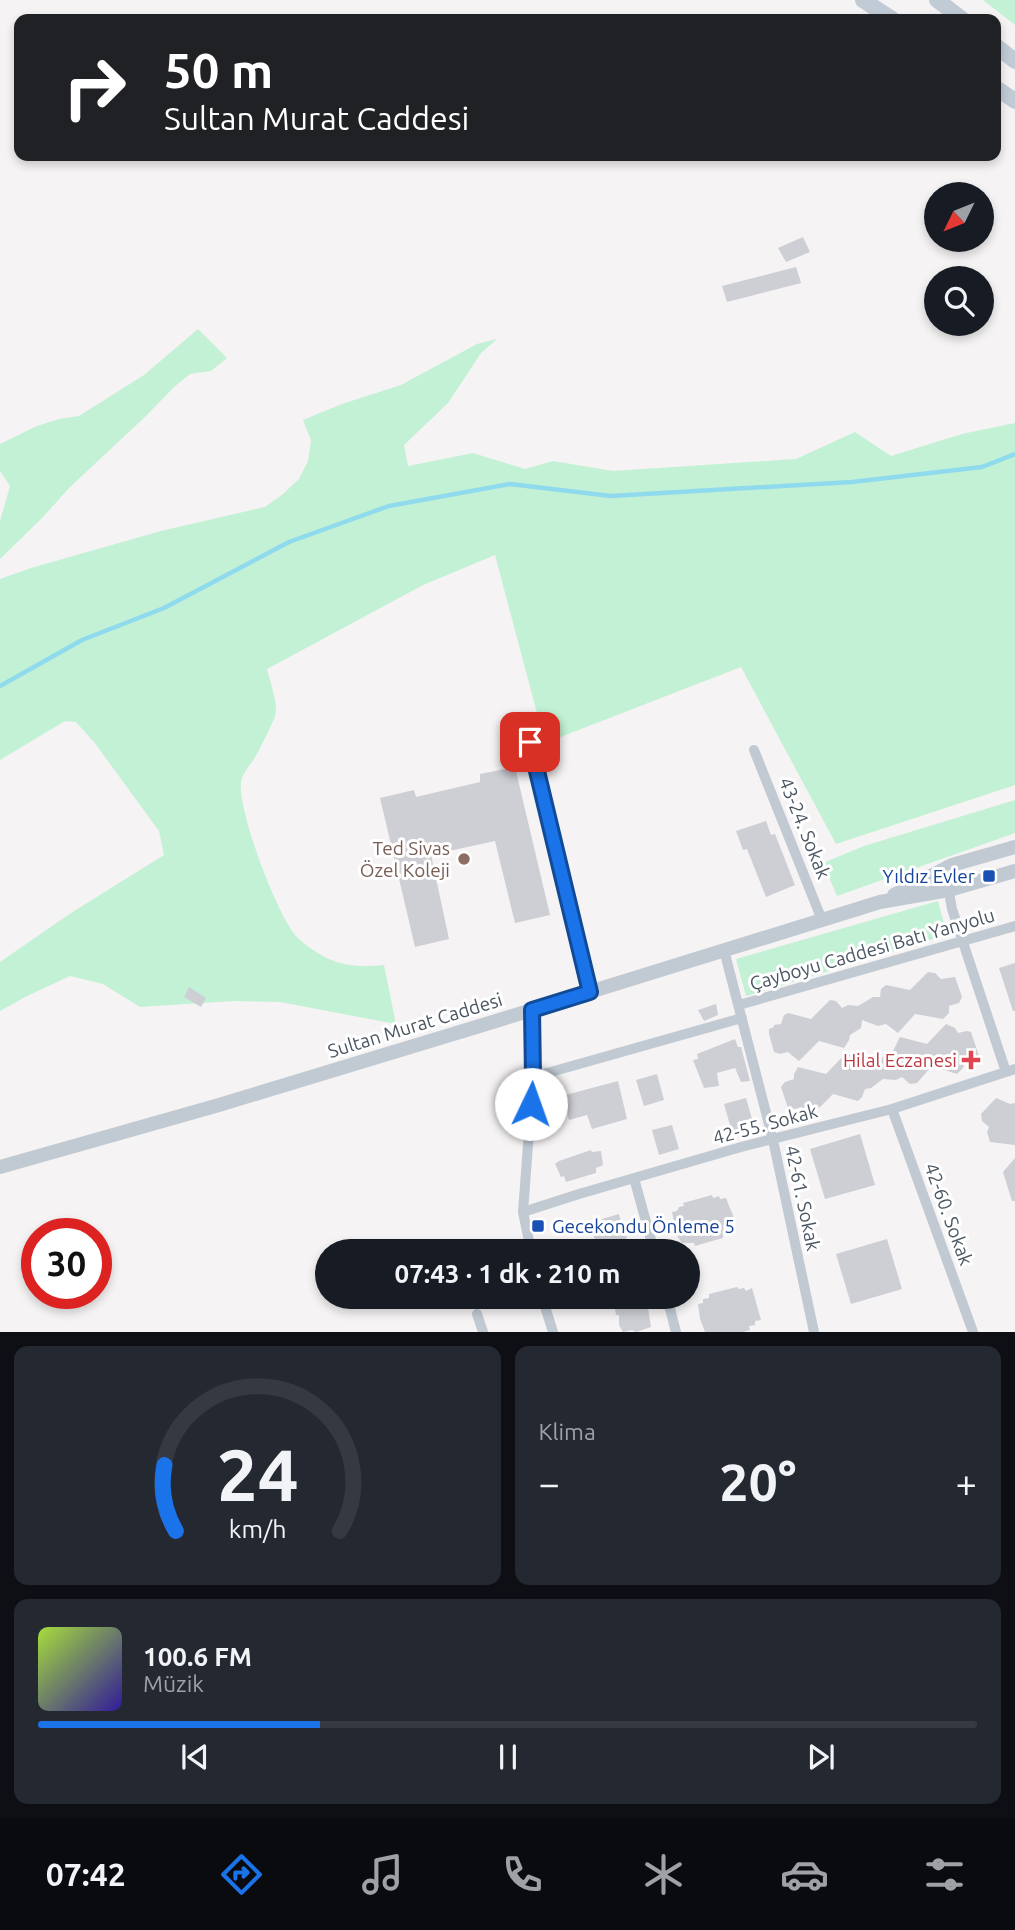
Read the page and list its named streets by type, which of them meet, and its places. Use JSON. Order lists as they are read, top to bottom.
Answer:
{
  "streets": {
    "street": [
      "43-24. Sokak",
      "Çayboyu Caddesi Batı Yanyolu",
      "Sultan Murat Caddesi",
      "42-55. Sokak",
      "42-61. Sokak",
      "42-60. Sokak"
    ]
  },
  "crossings": [
    ["43-24. Sokak", "Sultan Murat Caddesi"],
    ["Çayboyu Caddesi Batı Yanyolu", "42-61. Sokak"],
    ["Sultan Murat Caddesi", "42-61. Sokak"],
    ["42-55. Sokak", "42-61. Sokak"],
    ["42-55. Sokak", "42-60. Sokak"]
  ],
  "places": {
    "other": ["Ted Sivas Özel Koleji"],
    "transit": ["Yıldız Evler", "Gecekondu Önleme 5"],
    "health": ["Hilal Eczanesi"]
  },
  "north": "bottom left",
  "page": {
    "turn": ["50 m", "Sultan Murat Caddesi"],
    "limit": "30",
    "trip": "07:43 · 1 dk · 210 m",
    "tile": "Klima",
    "heat": ["−", "20°", "+"],
    "song": ["100.6 FM", "Müzik"],
    "tabs": "07:42",
    "gauge": ["24", "km/h"]
  }
}
